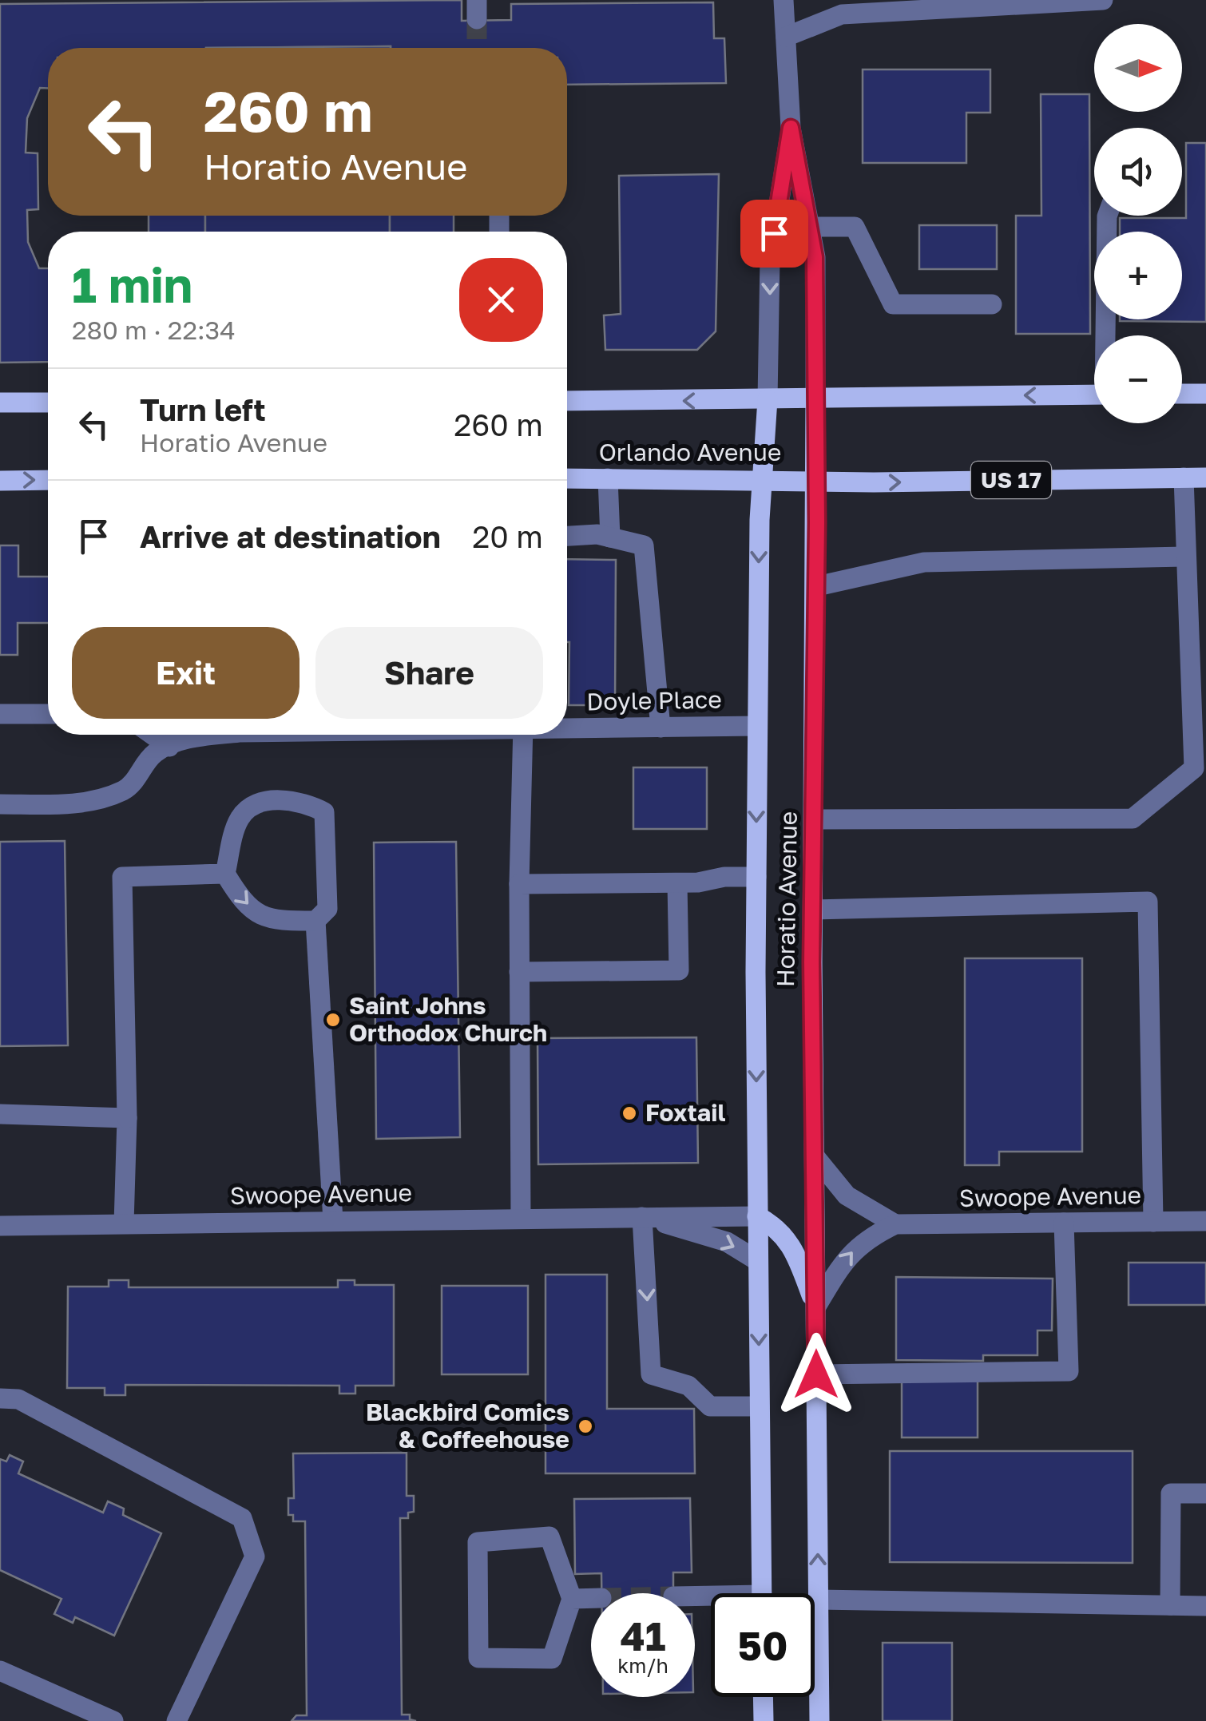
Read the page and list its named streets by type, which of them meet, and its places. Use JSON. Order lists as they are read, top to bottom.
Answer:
{
  "streets": {
    "main road": ["Orlando Avenue", "US 17", "Horatio Avenue"],
    "street": ["Doyle Place", "Swoope Avenue"]
  },
  "crossings": [
    ["Orlando Avenue", "Horatio Avenue"],
    ["Doyle Place", "Horatio Avenue"],
    ["Horatio Avenue", "Swoope Avenue"]
  ],
  "places": ["Saint Johns Orthodox Church", "Foxtail", "Blackbird Comics & Coffeehouse"],
  "north": "right",
  "page": {
    "map_buttons": ["+", "−"],
    "turn": ["260 m", "Horatio Avenue"],
    "heading": ["1 min", "280 m · 22:34"],
    "list": [
      {
        "name": "Turn left",
        "note": "Horatio Avenue",
        "value": "260 m"
      },
      {
        "name": "Arrive at destination",
        "value": "20 m"
      }
    ],
    "buttons": ["Exit", "Share"],
    "speed": "41 km/h",
    "limit": "50"
  }
}
